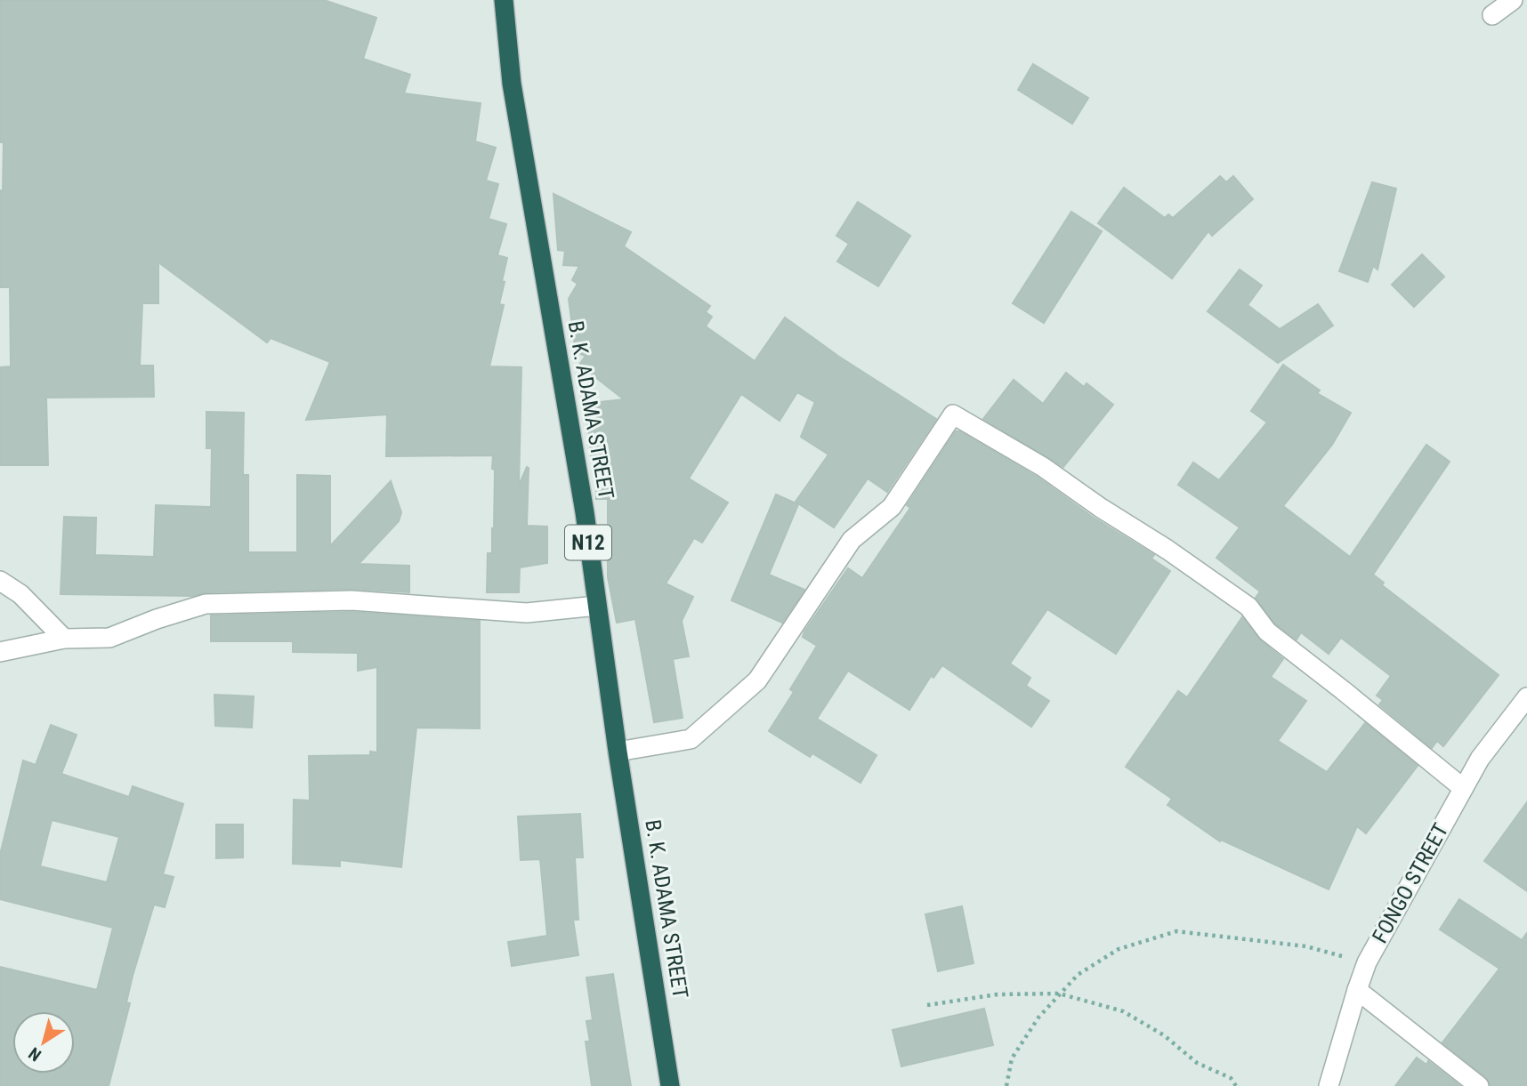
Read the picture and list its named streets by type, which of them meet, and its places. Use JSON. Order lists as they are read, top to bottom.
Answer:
{
  "streets": {
    "highway": ["B. K. ADAMA STREET", "N12"],
    "street": ["FONGO STREET"]
  },
  "north": "bottom left"
}
